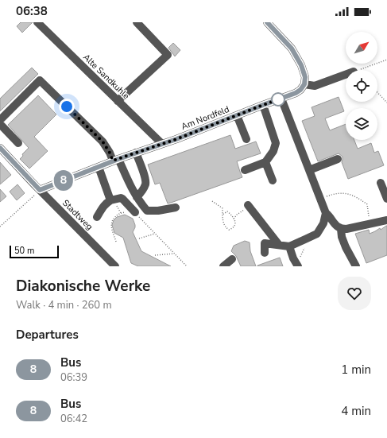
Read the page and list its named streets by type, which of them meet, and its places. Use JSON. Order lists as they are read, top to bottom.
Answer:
{
  "streets": {
    "street": ["Alte Sandkuhle", "Am Nordfeld", "Stadtweg"]
  },
  "crossings": [
    ["Alte Sandkuhle", "Am Nordfeld"],
    ["Am Nordfeld", "Stadtweg"]
  ],
  "lines": ["bus line 8"],
  "scale_bar": "50 m",
  "north": "top right",
  "page": {
    "status": "06:38",
    "on_map": "8",
    "scale": "50 m",
    "heading": [
      ["Diakonische Werke", "Walk · 4 min · 260 m"],
      "Departures"
    ],
    "list": [
      {
        "mark": "8",
        "name": "Bus",
        "note": "06:39",
        "value": "1 min"
      },
      {
        "mark": "8",
        "name": "Bus",
        "note": "06:42",
        "value": "4 min"
      }
    ]
  }
}
